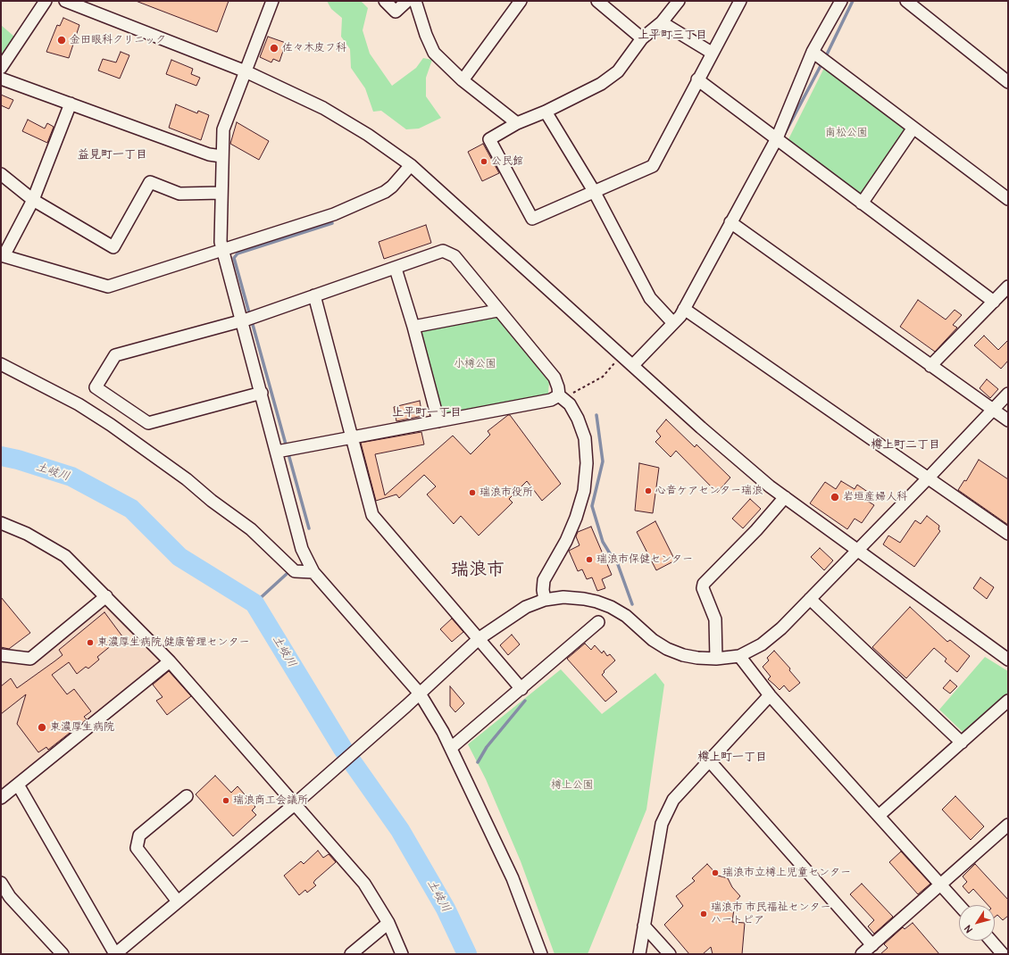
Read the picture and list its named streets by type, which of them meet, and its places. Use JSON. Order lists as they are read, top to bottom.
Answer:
{
  "districts": [
    "上平町三丁目",
    "益見町一丁目",
    "上平町一丁目",
    "樽上町二丁目",
    "瑞浪市",
    "樽上町一丁目"
  ],
  "water": ["土岐川"],
  "parks": ["南松公園", "小樽公園", "樽上公園"],
  "places": [
    "金田眼科クリニック",
    "佐々木皮フ科",
    "公民館",
    "心音ケアセンター瑞浪",
    "瑞浪市役所",
    "岩垣産婦人科",
    "瑞浪市保健センター",
    "東濃厚生病院 健康管理センター",
    "東濃厚生病院",
    "瑞浪商工会議所",
    "瑞浪市立樽上児童センター",
    "瑞浪市 市民福祉センター ハートピア"
  ],
  "north": "bottom left"
}
